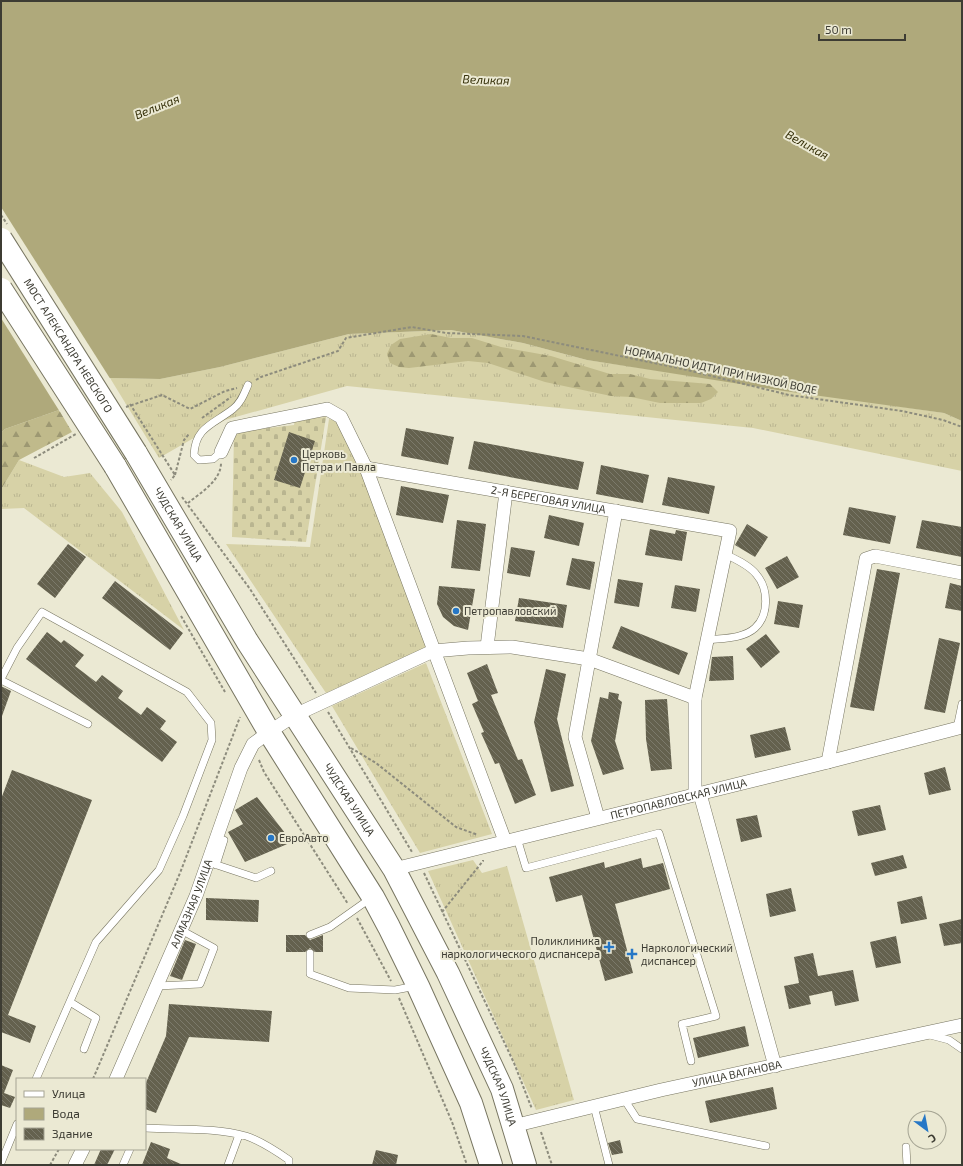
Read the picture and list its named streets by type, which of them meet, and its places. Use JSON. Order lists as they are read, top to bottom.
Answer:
{
  "streets": {
    "highway": ["МОСТ АЛЕКСАНДРА НЕВСКОГО", "ЧУДСКАЯ УЛИЦА"],
    "street": [
      "2-Я БЕРЕГОВАЯ УЛИЦА",
      "ПЕТРОПАВЛОВСКАЯ УЛИЦА",
      "АЛМАЗНАЯ УЛИЦА",
      "УЛИЦА ВАГАНОВА"
    ],
    "path": ["НОРМАЛЬНО ИДТИ ПРИ НИЗКОЙ ВОДЕ"]
  },
  "crossings": [
    ["МОСТ АЛЕКСАНДРА НЕВСКОГО", "ЧУДСКАЯ УЛИЦА"],
    ["ЧУДСКАЯ УЛИЦА", "ПЕТРОПАВЛОВСКАЯ УЛИЦА"],
    ["ЧУДСКАЯ УЛИЦА", "УЛИЦА ВАГАНОВА"]
  ],
  "water": ["Великая"],
  "places": {
    "other": ["Церковь Петра и Павла", "Петропавловский", "ЕвроАвто"],
    "health": ["Поликлиника наркологического диспансера", "Наркологический диспансер"]
  },
  "legend": ["Улица", "Вода", "Здание"],
  "scale_bar": "50 m",
  "north": "bottom right"
}
